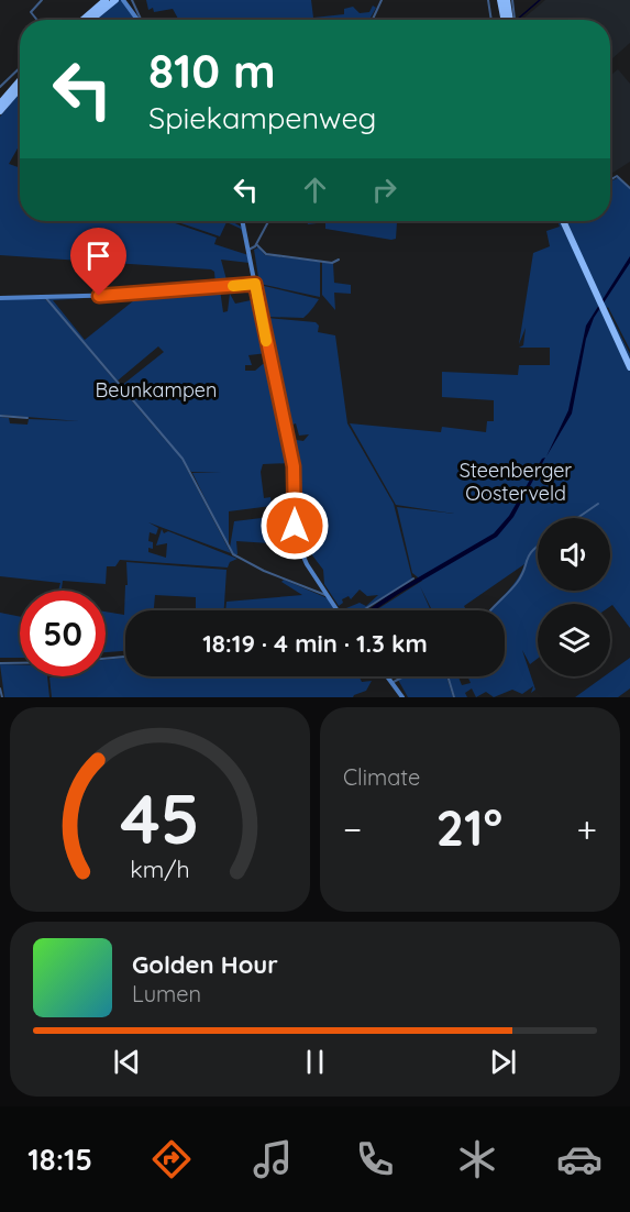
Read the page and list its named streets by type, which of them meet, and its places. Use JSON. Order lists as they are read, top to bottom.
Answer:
{
  "parks": ["Beunkampen", "Steenberger Oosterveld"],
  "page": {
    "turn": ["810 m", "Spiekampenweg"],
    "limit": "50",
    "trip": "18:19 · 4 min · 1.3 km",
    "tile": "Climate",
    "heat": ["−", "21°", "+"],
    "song": ["Golden Hour", "Lumen"],
    "tabs": "18:15",
    "gauge": ["45", "km/h"]
  }
}
